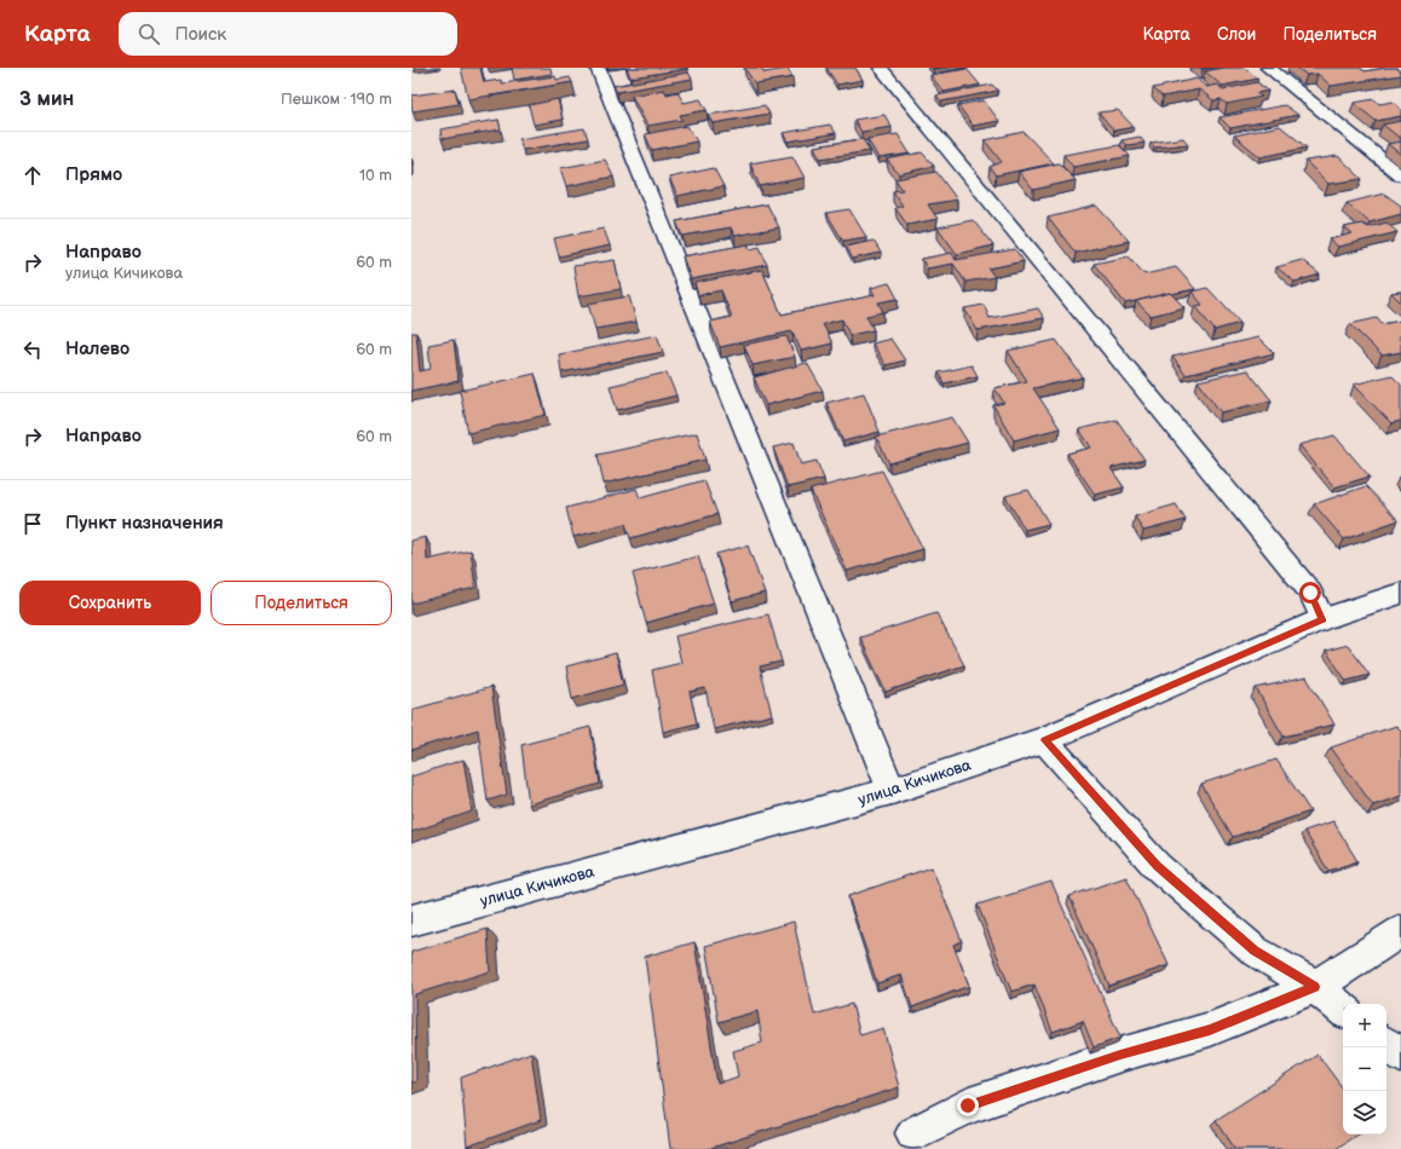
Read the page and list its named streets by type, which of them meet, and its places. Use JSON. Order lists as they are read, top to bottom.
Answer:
{
  "streets": {
    "street": ["улица Кичикова"]
  },
  "page": {
    "header": "Карта",
    "search": "Поиск",
    "nav": ["Карта", "Слои", "Поделиться"],
    "heading": ["3 мин", "Пешком · 190 m"],
    "list": [
      ["Прямо", "10 m"],
      ["Направо", "улица Кичикова", "60 m"],
      ["Налево", "60 m"],
      ["Направо", "60 m"],
      "Пункт назначения"
    ],
    "buttons": ["Сохранить", "Поделиться"],
    "map_buttons": ["+", "−"]
  }
}
